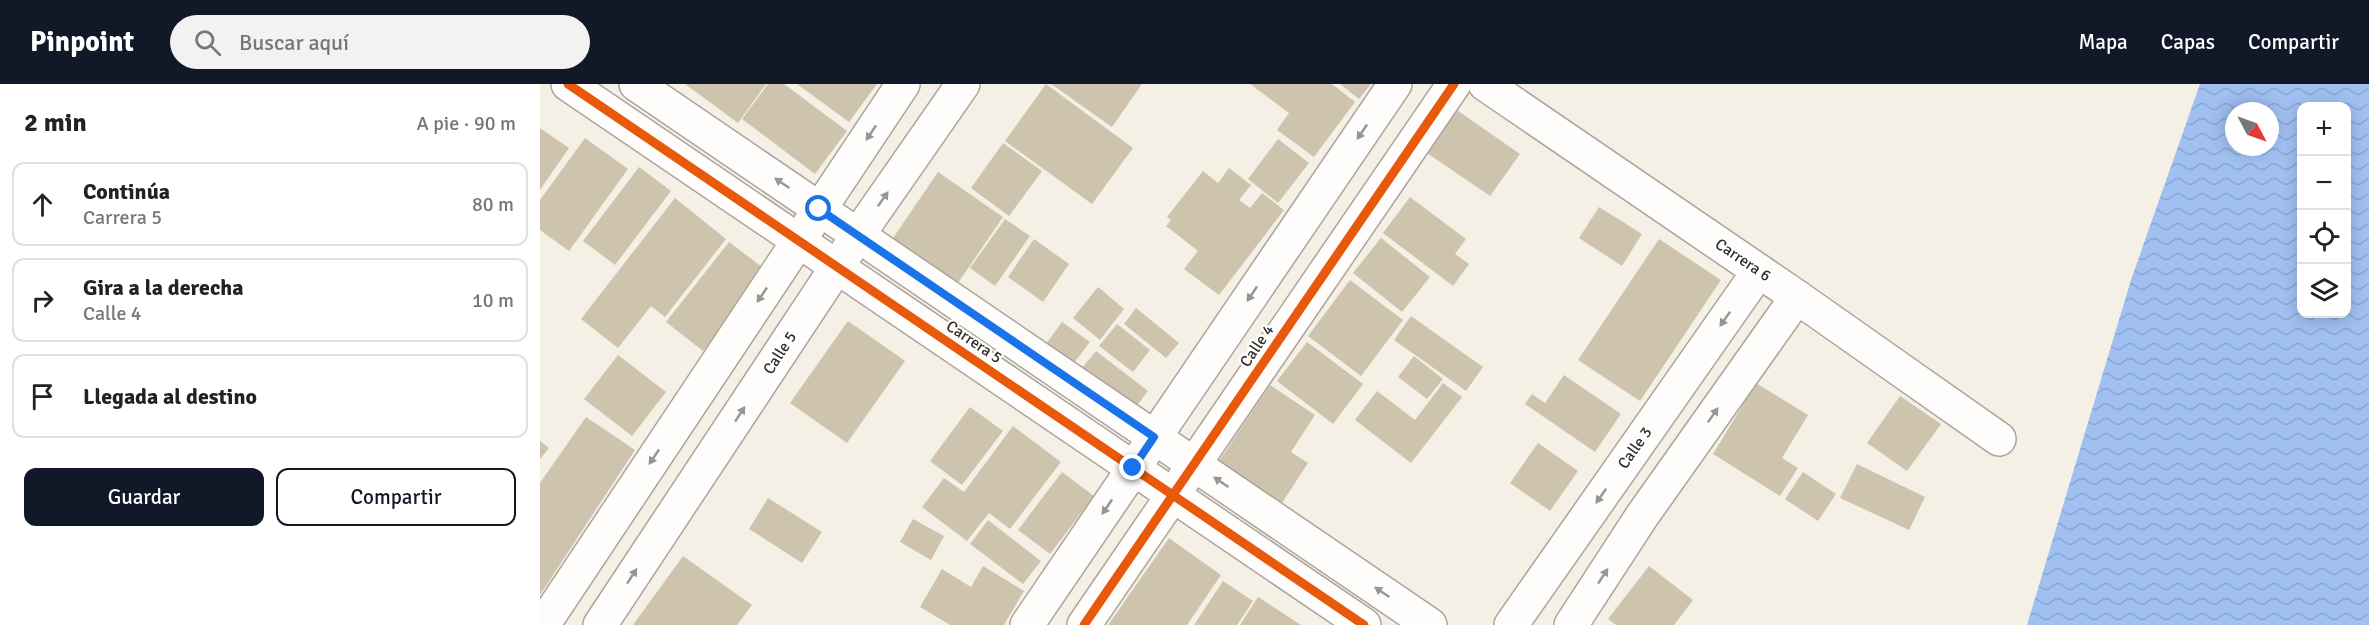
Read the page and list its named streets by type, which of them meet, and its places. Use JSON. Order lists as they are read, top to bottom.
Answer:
{
  "streets": {
    "street": [
      "Carrera 6",
      "Carrera 5",
      "Calle 4",
      "Calle 5",
      "Calle 3"
    ]
  },
  "crossings": [
    ["Carrera 6", "Calle 3"],
    ["Carrera 5", "Calle 4"],
    ["Carrera 5", "Calle 5"]
  ],
  "north": "bottom right",
  "page": {
    "header": "Pinpoint",
    "search": "Buscar aquí",
    "nav": ["Mapa", "Capas", "Compartir"],
    "heading": ["2 min", "A pie · 90 m"],
    "map_buttons": ["+", "−"],
    "list": [
      ["Continúa", "Carrera 5", "80 m"],
      ["Gira a la derecha", "Calle 4", "10 m"],
      "Llegada al destino"
    ],
    "buttons": ["Guardar", "Compartir"]
  }
}
